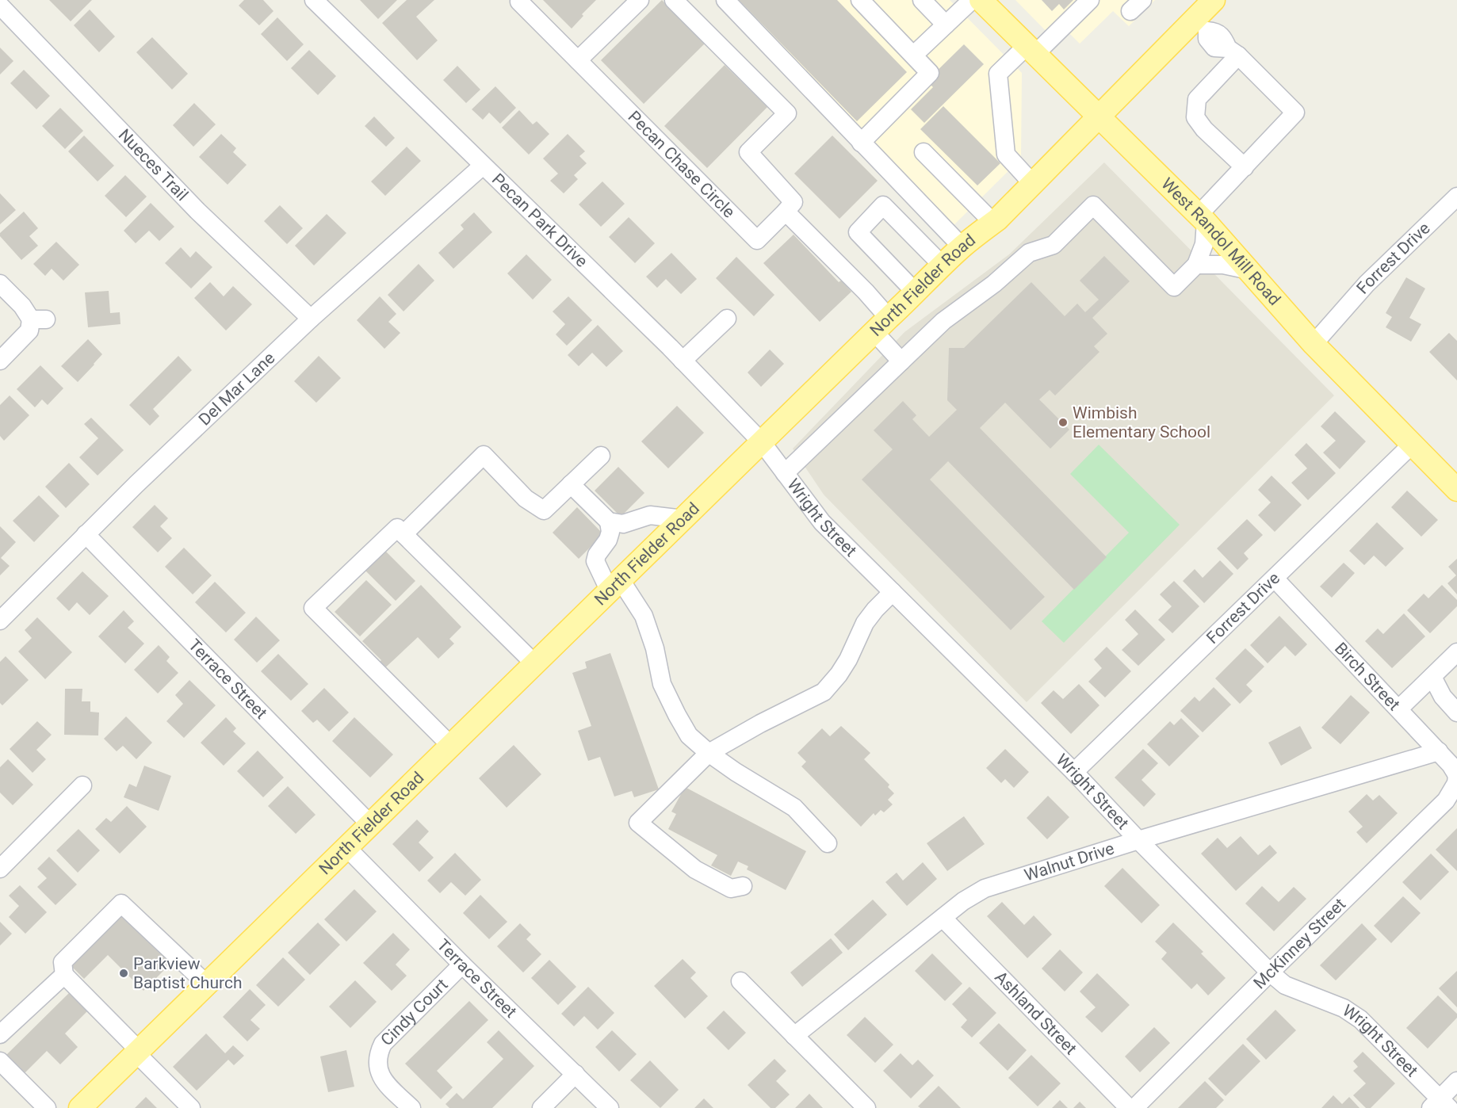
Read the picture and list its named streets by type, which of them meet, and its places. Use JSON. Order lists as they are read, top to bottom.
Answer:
{
  "streets": {
    "main road": ["West Randol Mill Road", "North Fielder Road"],
    "street": [
      "Pecan Chase Circle",
      "Nueces Trail",
      "Pecan Park Drive",
      "Forrest Drive",
      "Del Mar Lane",
      "Wright Street",
      "Birch Street",
      "Terrace Street",
      "Walnut Drive",
      "McKinney Street",
      "Cindy Court",
      "Ashland Street"
    ]
  },
  "crossings": [
    ["Nueces Trail", "Del Mar Lane"],
    ["Pecan Park Drive", "North Fielder Road"],
    ["Pecan Park Drive", "Del Mar Lane"],
    ["Pecan Park Drive", "Wright Street"],
    ["West Randol Mill Road", "Forrest Drive"],
    ["West Randol Mill Road", "North Fielder Road"],
    ["Forrest Drive", "Wright Street"],
    ["Forrest Drive", "Birch Street"],
    ["North Fielder Road", "Wright Street"],
    ["North Fielder Road", "Terrace Street"],
    ["Del Mar Lane", "Terrace Street"],
    ["Wright Street", "Walnut Drive"],
    ["Wright Street", "McKinney Street"],
    ["Birch Street", "Walnut Drive"],
    ["Birch Street", "McKinney Street"],
    ["Terrace Street", "Cindy Court"],
    ["Walnut Drive", "Ashland Street"]
  ],
  "places": ["Wimbish Elementary School", "Parkview Baptist Church"]
}
